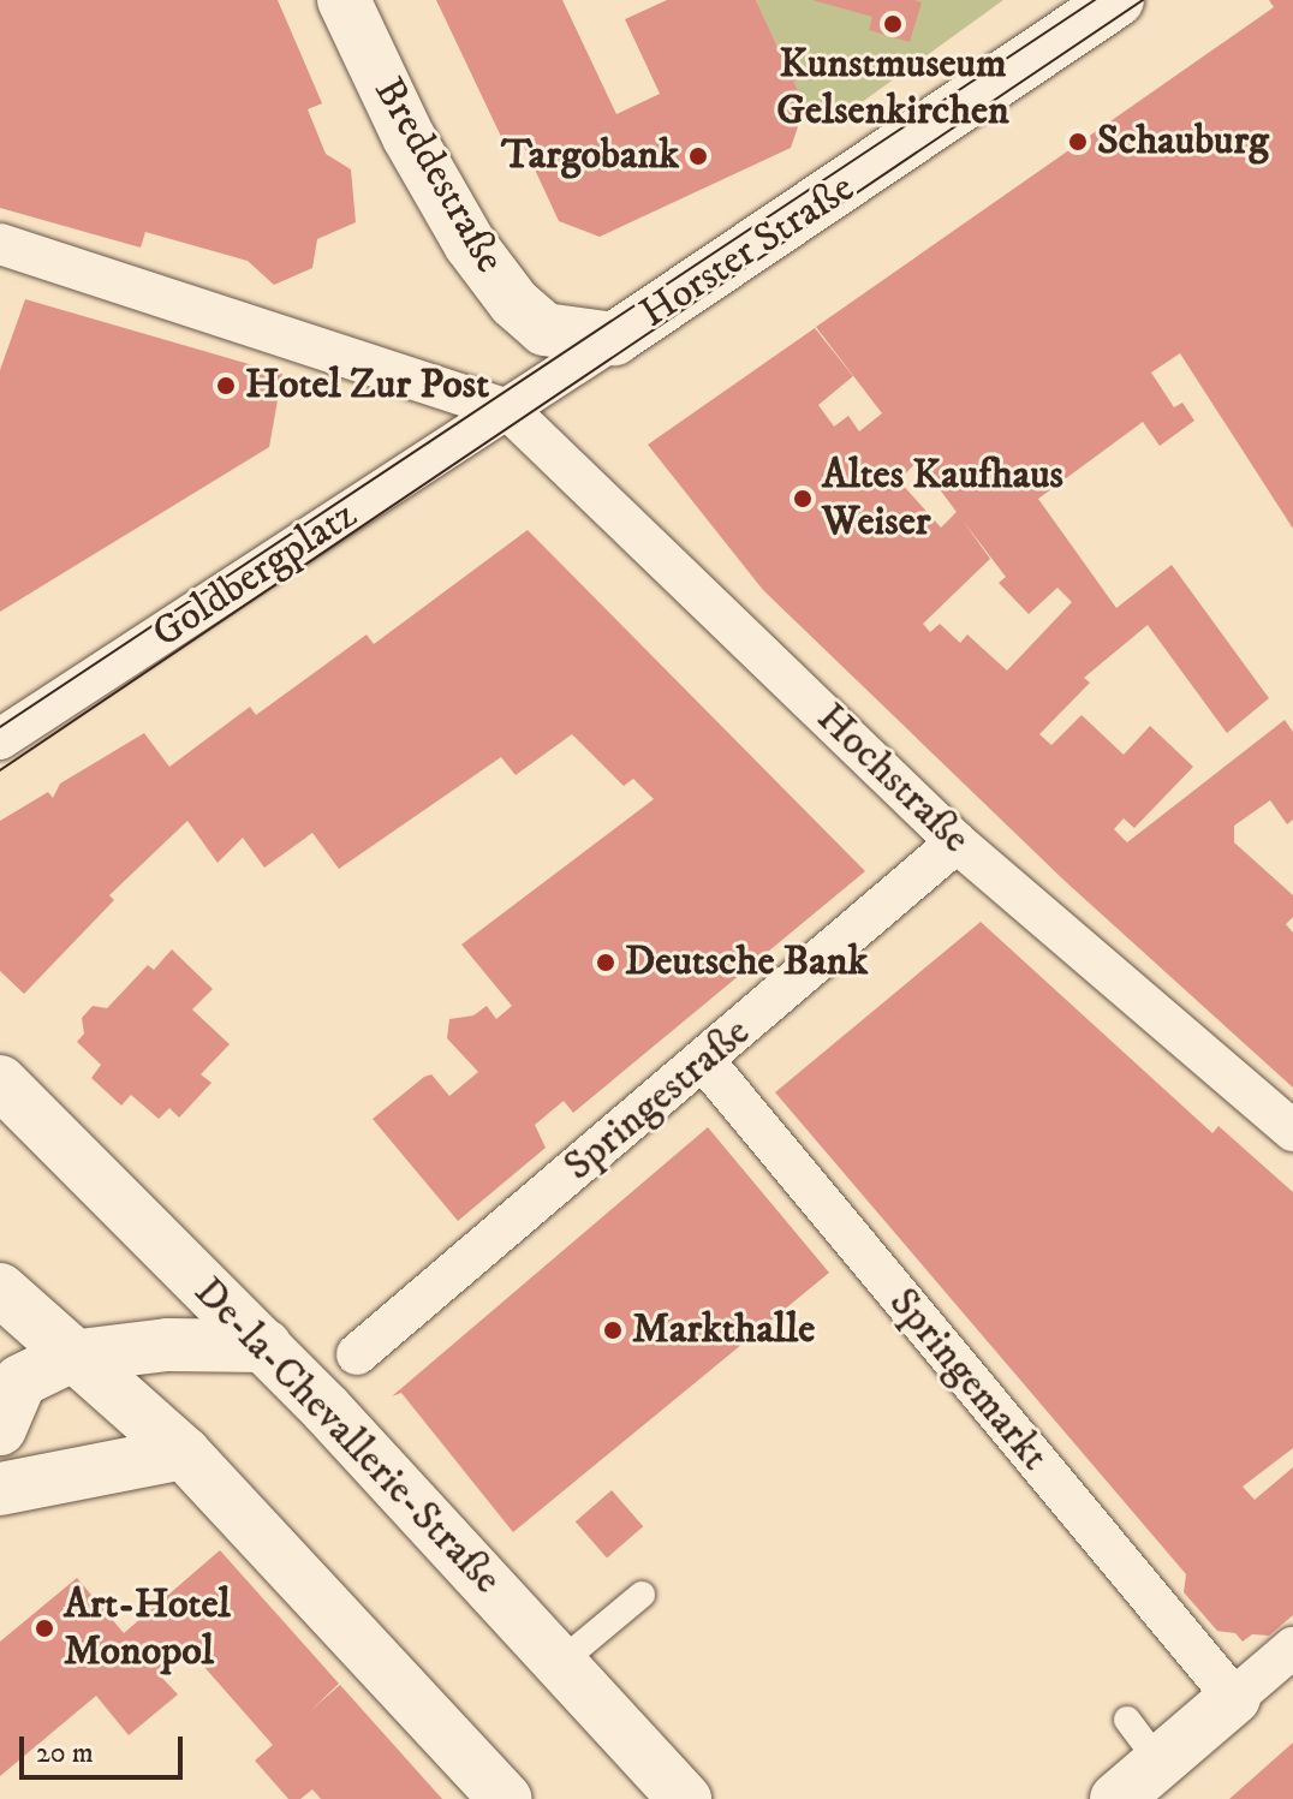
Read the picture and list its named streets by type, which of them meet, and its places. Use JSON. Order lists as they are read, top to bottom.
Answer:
{
  "streets": {
    "street": [
      "Breddestraße",
      "Horster Straße",
      "Goldbergplatz",
      "Hochstraße",
      "Springestraße",
      "Springemarkt",
      "De-la-Chevallerie-Straße"
    ]
  },
  "crossings": [
    ["Breddestraße", "Horster Straße"],
    ["Breddestraße", "Goldbergplatz"],
    ["Horster Straße", "Goldbergplatz"],
    ["Goldbergplatz", "Hochstraße"],
    ["Hochstraße", "Springestraße"],
    ["Springestraße", "Springemarkt"]
  ],
  "places": [
    "Kunstmuseum Gelsenkirchen",
    "Schauburg",
    "Targobank",
    "Hotel Zur Post",
    "Altes Kaufhaus Weiser",
    "Deutsche Bank",
    "Markthalle",
    "Art-Hotel Monopol"
  ],
  "scale_bar": "20 m"
}
